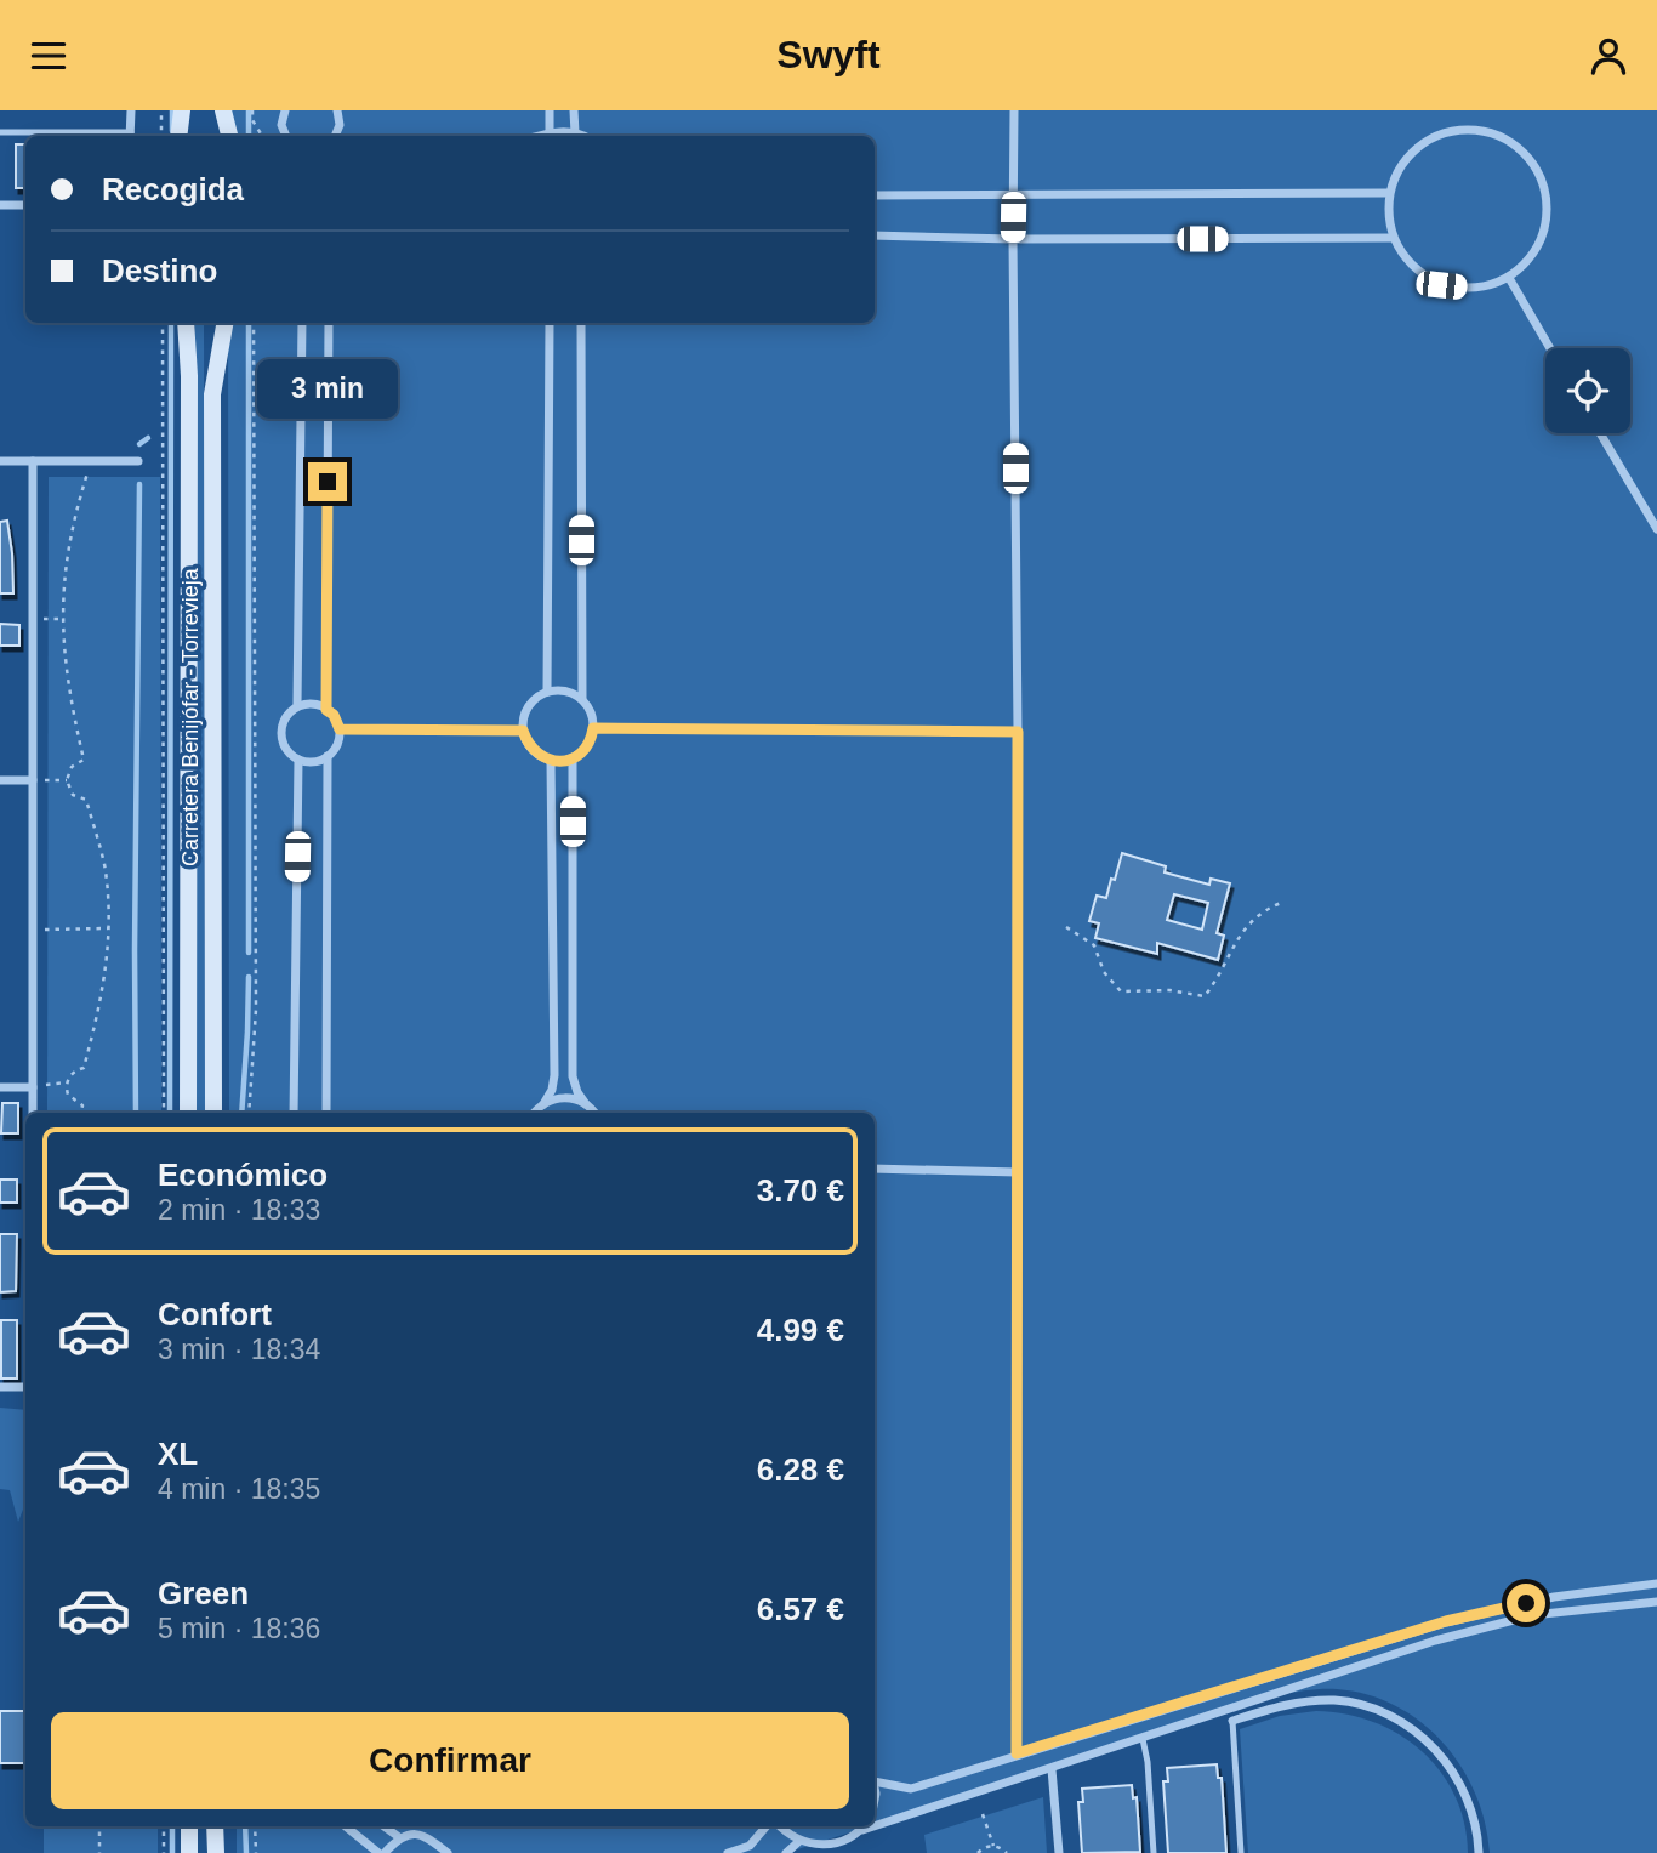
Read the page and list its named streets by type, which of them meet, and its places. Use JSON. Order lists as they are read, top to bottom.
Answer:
{
  "streets": {
    "main road": ["Carretera Benijófar - Torrevieja"]
  },
  "page": {
    "header": "Swyft",
    "banner": ["Recogida", "Destino"],
    "bubble": "3 min",
    "list": [
      {
        "name": "Económico",
        "note": "2 min · 18:33",
        "value": "3.70 €"
      },
      {
        "name": "Confort",
        "note": "3 min · 18:34",
        "value": "4.99 €"
      },
      {
        "name": "XL",
        "note": "4 min · 18:35",
        "value": "6.28 €"
      },
      {
        "name": "Green",
        "note": "5 min · 18:36",
        "value": "6.57 €"
      }
    ],
    "buttons": "Confirmar"
  }
}
